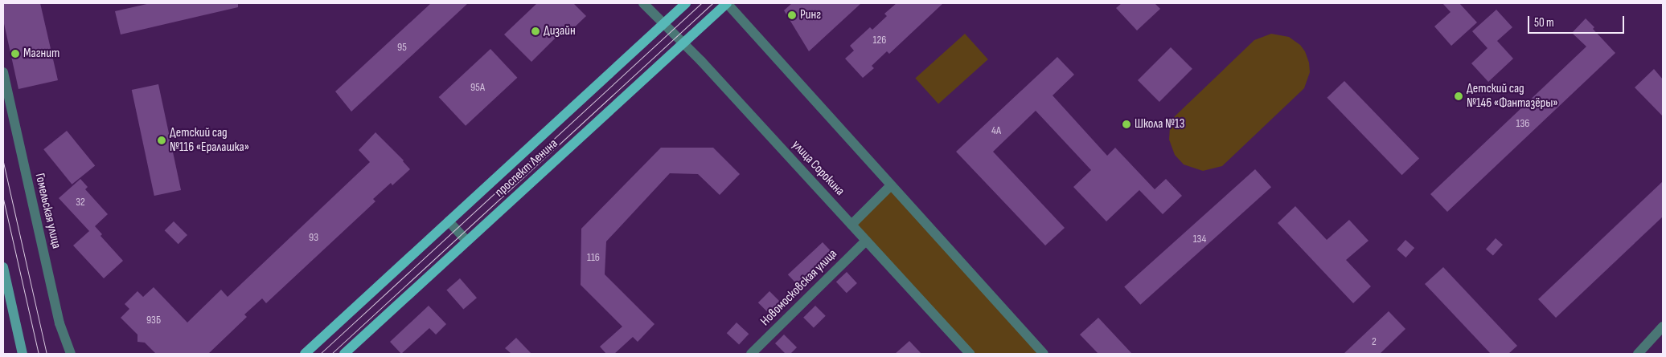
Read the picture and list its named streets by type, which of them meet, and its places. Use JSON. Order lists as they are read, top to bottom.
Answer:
{
  "streets": {
    "main road": ["проспект Ленина"],
    "street": ["улица Сорокина", "Гомельская улица", "Новомосковская улица"]
  },
  "crossings": [
    ["проспект Ленина", "улица Сорокина"],
    ["улица Сорокина", "Новомосковская улица"]
  ],
  "places": [
    "Ринг",
    "Дизайн",
    "Магнит",
    "Детский сад №146 «Фантазёры»",
    "Школа №13",
    "Детский сад №116 «Ералашка»"
  ],
  "house_numbers": [
    "126",
    "95",
    "95А",
    "136",
    "4А",
    "32",
    "93",
    "134",
    "116",
    "93Б",
    "2"
  ],
  "scale_bar": "50 m"
}
